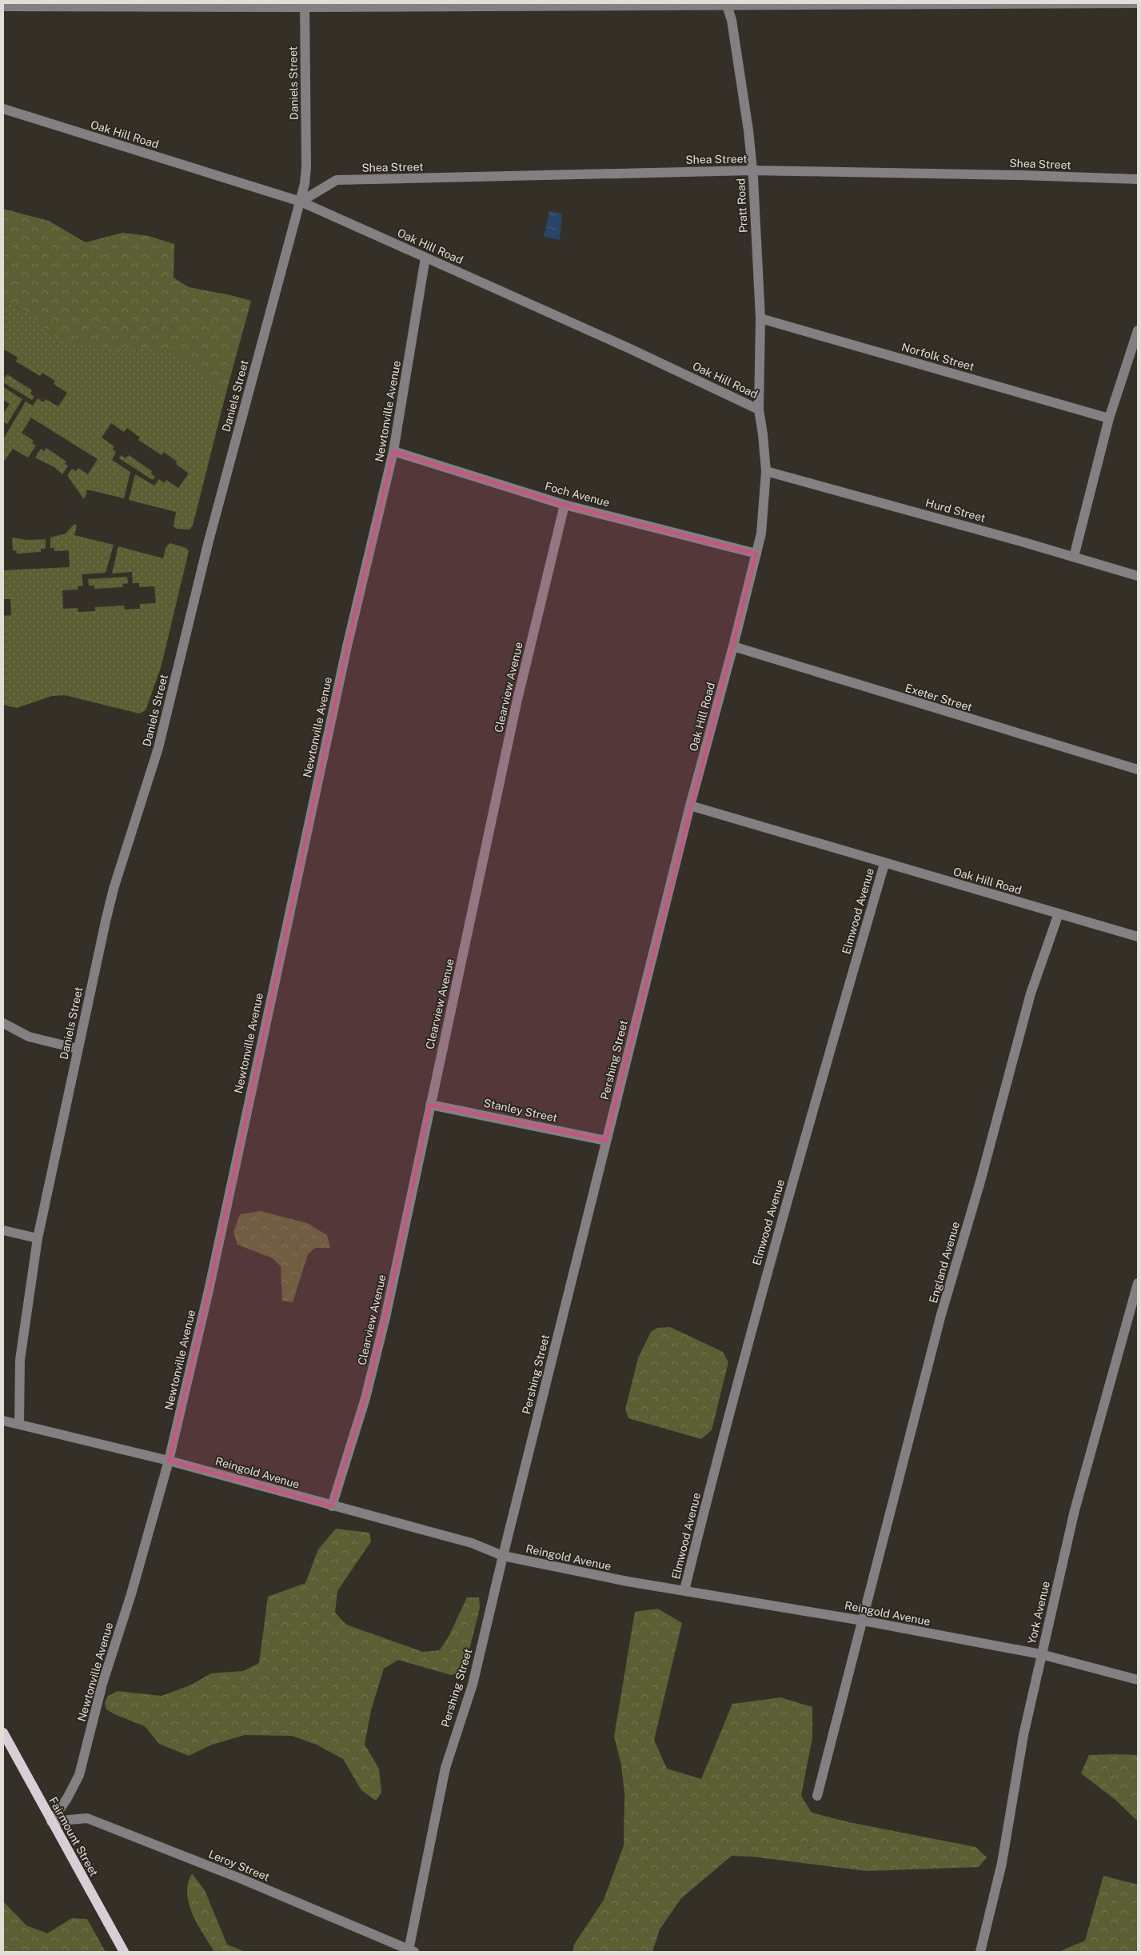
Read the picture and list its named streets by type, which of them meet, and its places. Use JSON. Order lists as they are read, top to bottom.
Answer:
{
  "streets": {
    "main road": ["Fairmount Street"],
    "street": [
      "Daniels Street",
      "Oak Hill Road",
      "Shea Street",
      "Pratt Road",
      "Norfolk Street",
      "Newtonville Avenue",
      "Foch Avenue",
      "Hurd Street",
      "Clearview Avenue",
      "Exeter Street",
      "Elmwood Avenue",
      "Pershing Street",
      "Stanley Street",
      "England Avenue",
      "Reingold Avenue",
      "York Avenue",
      "Leroy Street"
    ]
  },
  "crossings": [
    ["Daniels Street", "Oak Hill Road"],
    ["Daniels Street", "Shea Street"],
    ["Daniels Street", "Reingold Avenue"],
    ["Oak Hill Road", "Shea Street"],
    ["Oak Hill Road", "Pratt Road"],
    ["Oak Hill Road", "Newtonville Avenue"],
    ["Oak Hill Road", "Foch Avenue"],
    ["Oak Hill Road", "Hurd Street"],
    ["Oak Hill Road", "Exeter Street"],
    ["Oak Hill Road", "Elmwood Avenue"],
    ["Oak Hill Road", "Pershing Street"],
    ["Oak Hill Road", "England Avenue"],
    ["Shea Street", "Pratt Road"],
    ["Pratt Road", "Norfolk Street"],
    ["Newtonville Avenue", "Foch Avenue"],
    ["Newtonville Avenue", "Reingold Avenue"],
    ["Newtonville Avenue", "Fairmount Street"],
    ["Newtonville Avenue", "Leroy Street"],
    ["Foch Avenue", "Clearview Avenue"],
    ["Clearview Avenue", "Stanley Street"],
    ["Clearview Avenue", "Reingold Avenue"],
    ["Elmwood Avenue", "Reingold Avenue"],
    ["Pershing Street", "Stanley Street"],
    ["Pershing Street", "Reingold Avenue"],
    ["Pershing Street", "Leroy Street"],
    ["England Avenue", "Reingold Avenue"],
    ["Reingold Avenue", "York Avenue"],
    ["Fairmount Street", "Leroy Street"]
  ]
}
